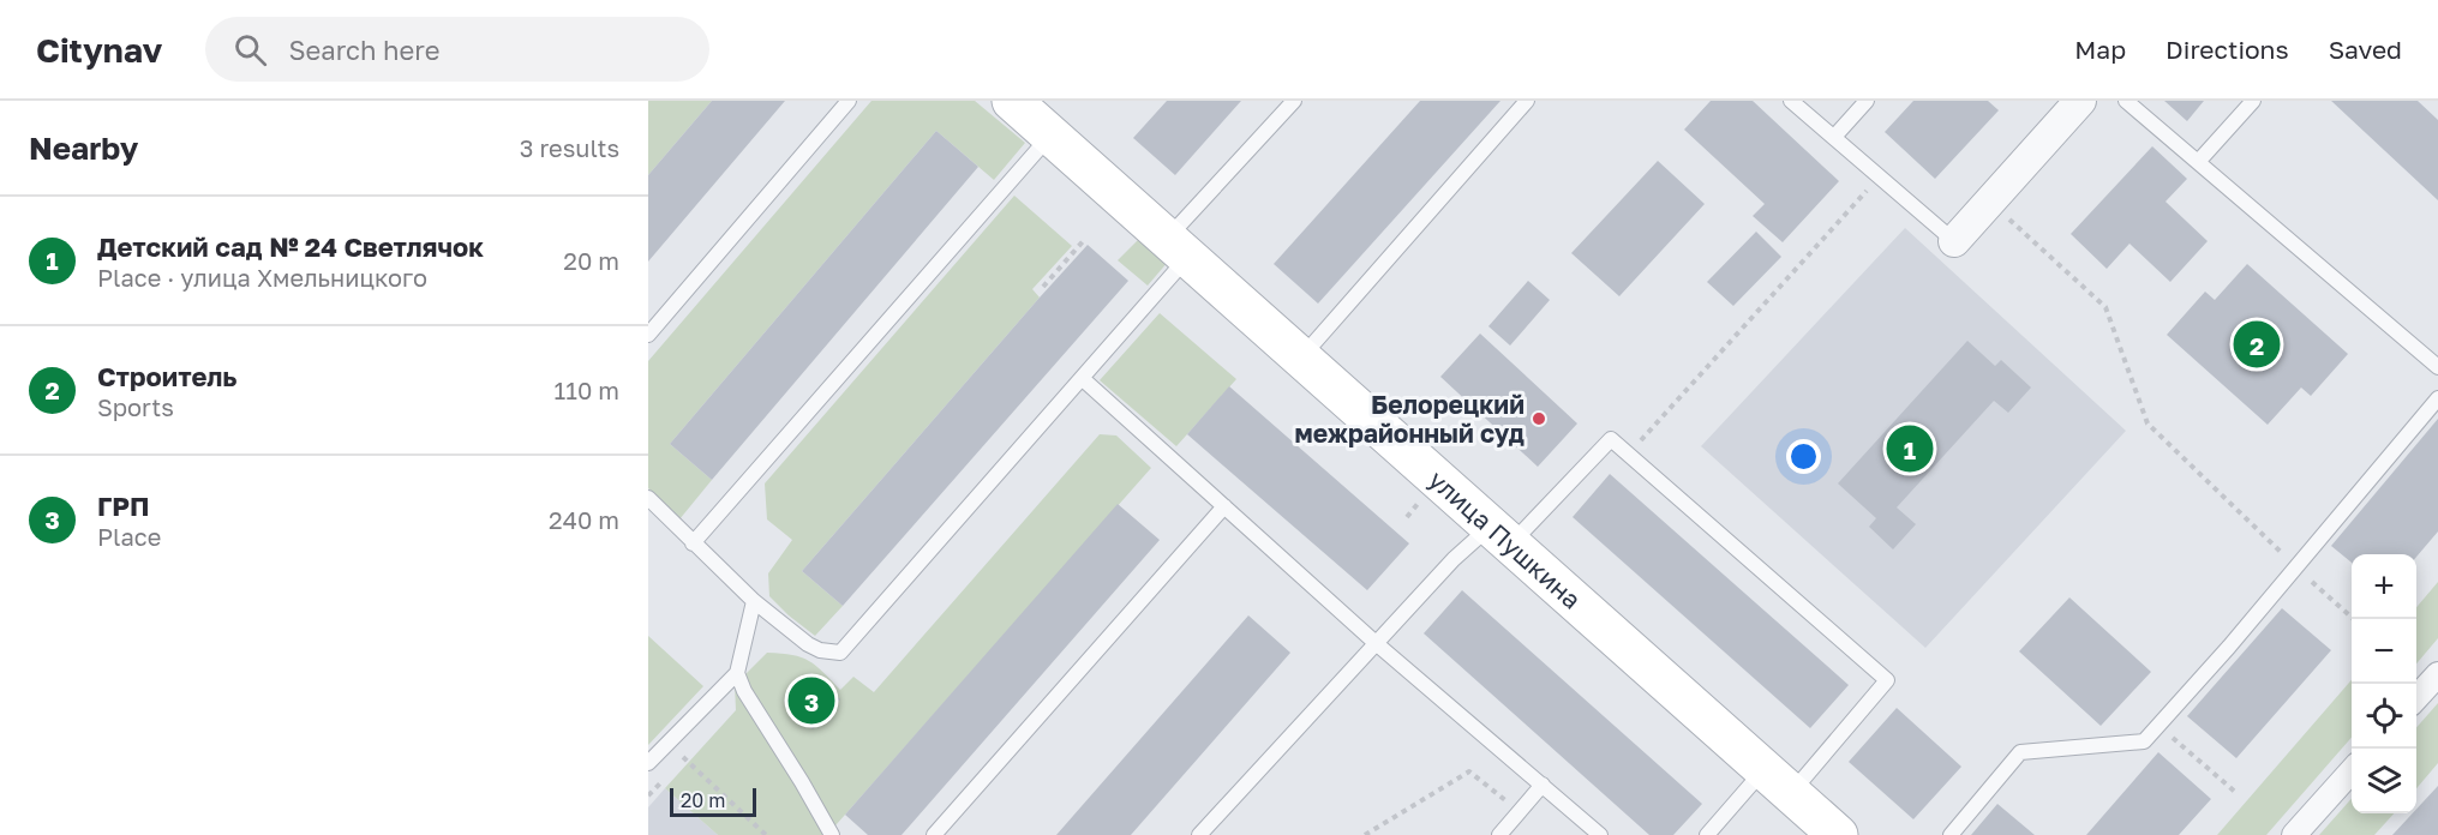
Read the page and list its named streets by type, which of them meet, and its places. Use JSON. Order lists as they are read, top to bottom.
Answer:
{
  "streets": {
    "main road": ["улица Пушкина"]
  },
  "places": ["Белорецкий межрайонный суд"],
  "scale_bar": "20 m",
  "page": {
    "header": "Citynav",
    "search": "Search here",
    "nav": ["Map", "Directions", "Saved"],
    "heading": ["Nearby", "3 results"],
    "list": [
      {
        "mark": "1",
        "name": "Детский сад № 24 Светлячок",
        "note": "Place · улица Хмельницкого",
        "value": "20 m"
      },
      {
        "mark": "2",
        "name": "Строитель",
        "note": "Sports",
        "value": "110 m"
      },
      {
        "mark": "3",
        "name": "ГРП",
        "note": "Place",
        "value": "240 m"
      }
    ],
    "pins": ["2", "1", "3"],
    "map_buttons": ["+", "−"],
    "scale": "20 m"
  }
}
